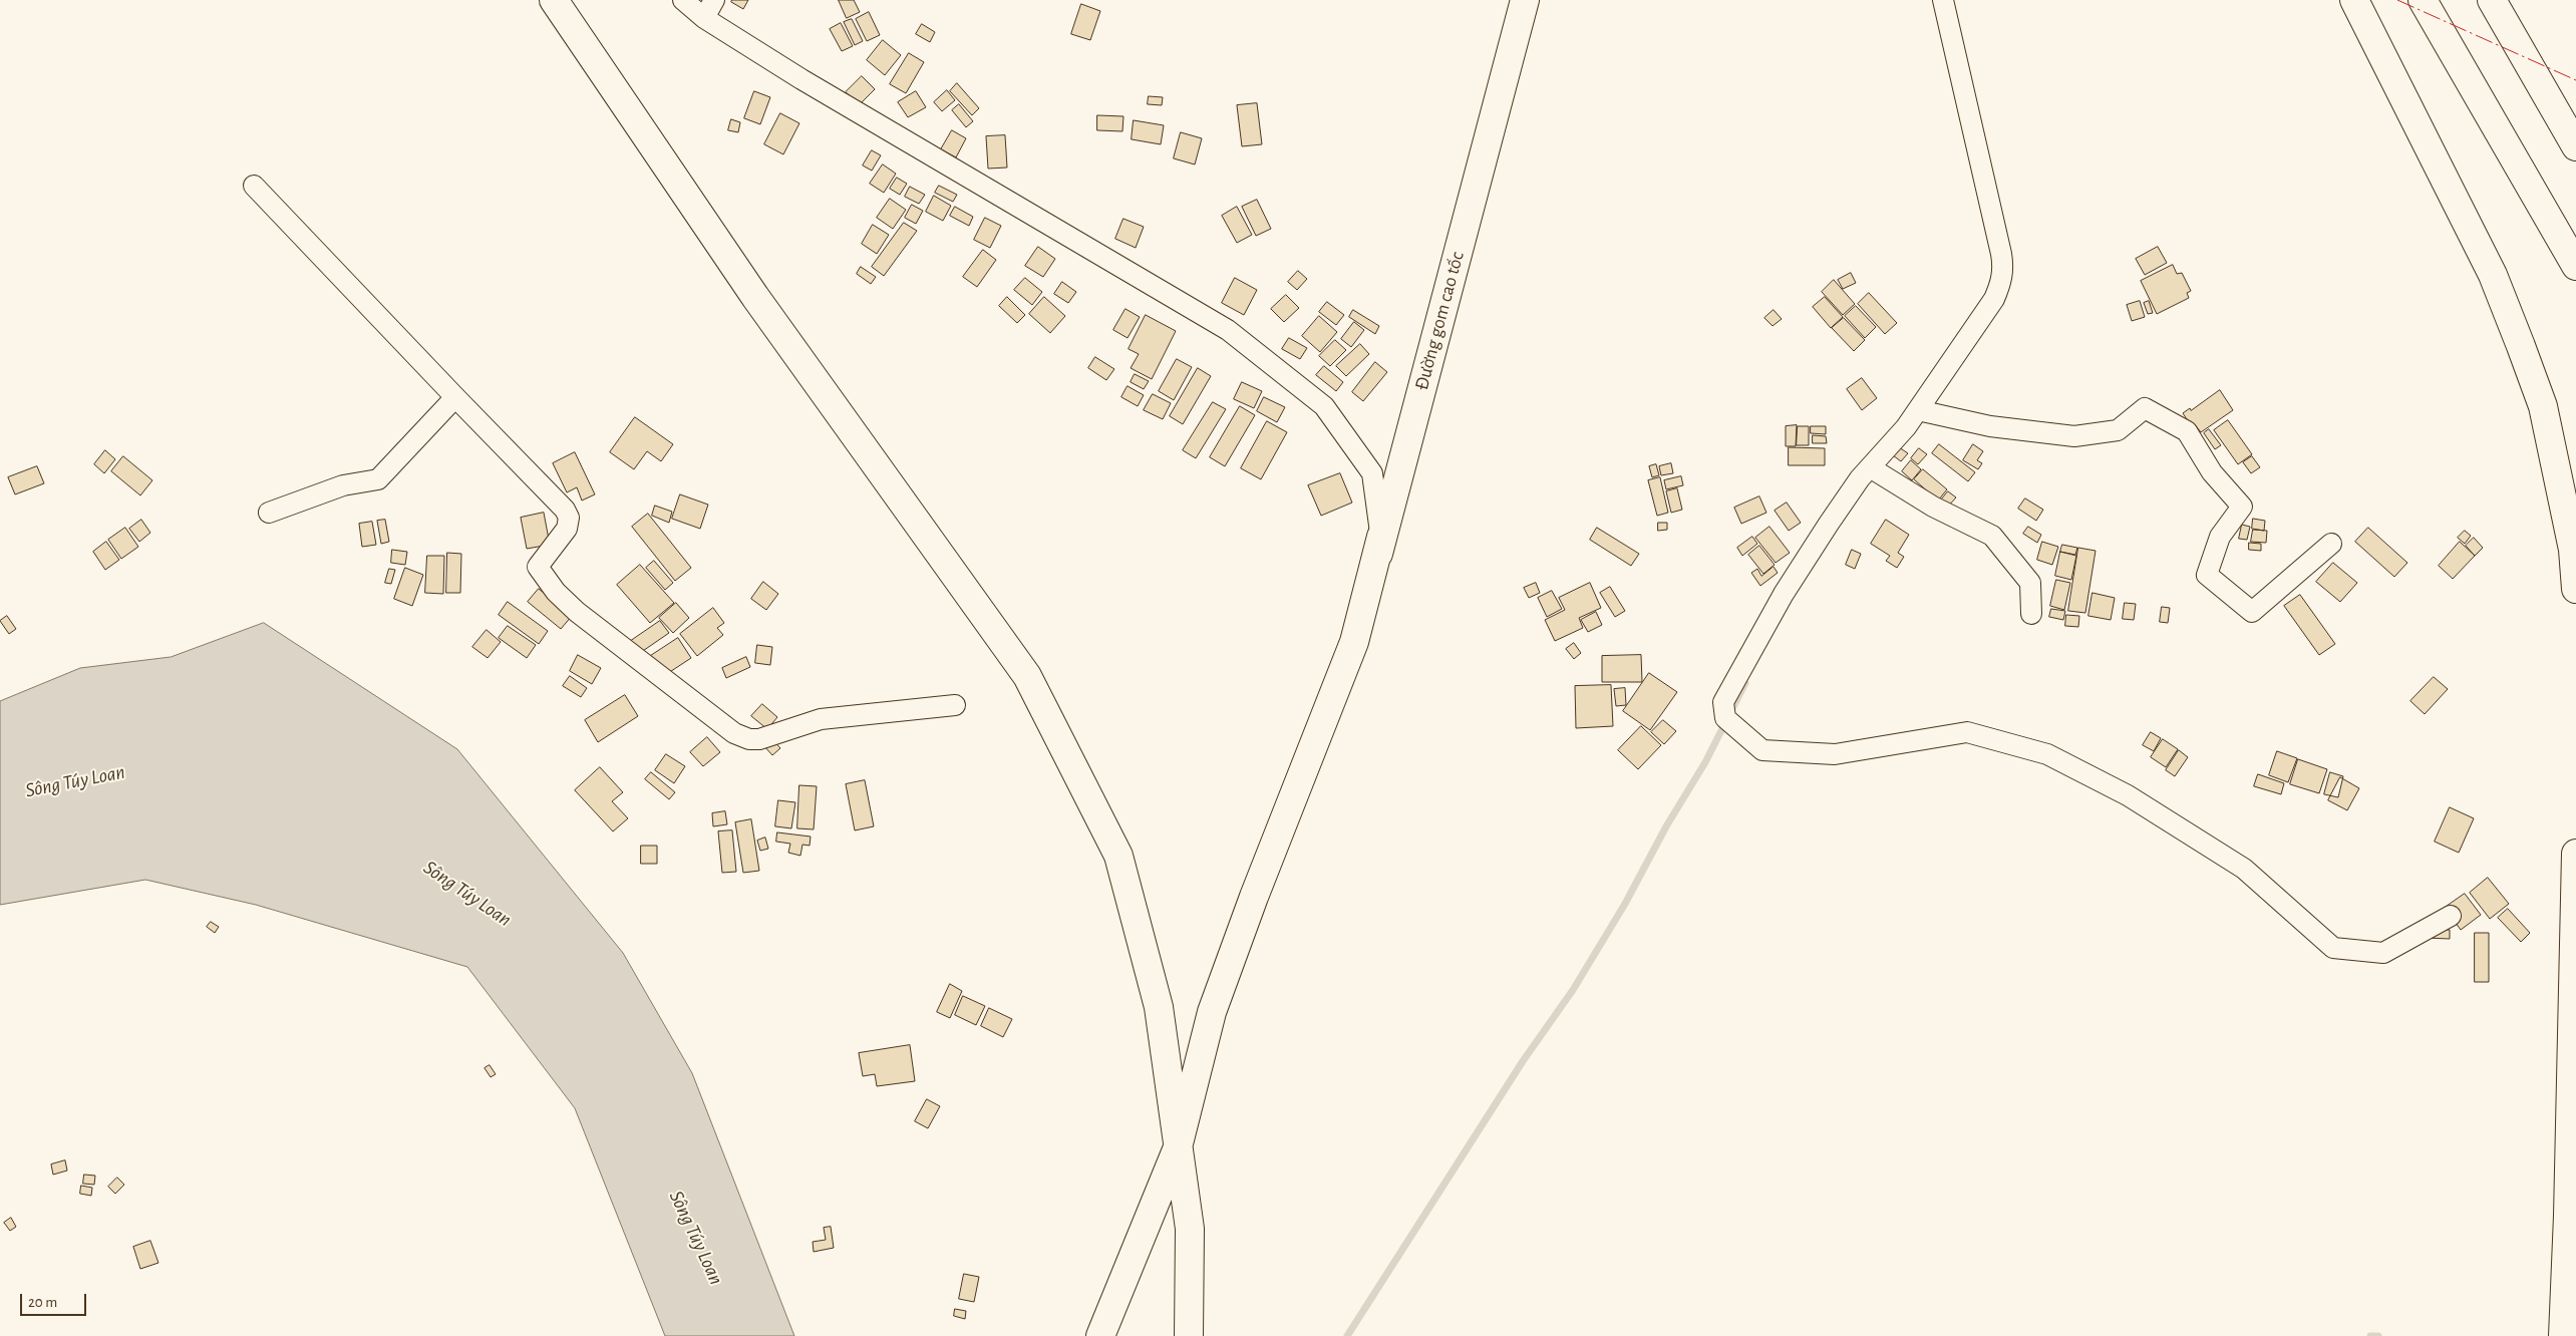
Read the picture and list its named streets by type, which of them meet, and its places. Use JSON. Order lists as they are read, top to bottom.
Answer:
{
  "streets": {
    "main road": ["Đường gom cao tốc"]
  },
  "water": ["Sông Túy Loan"],
  "scale_bar": "20 m"
}
